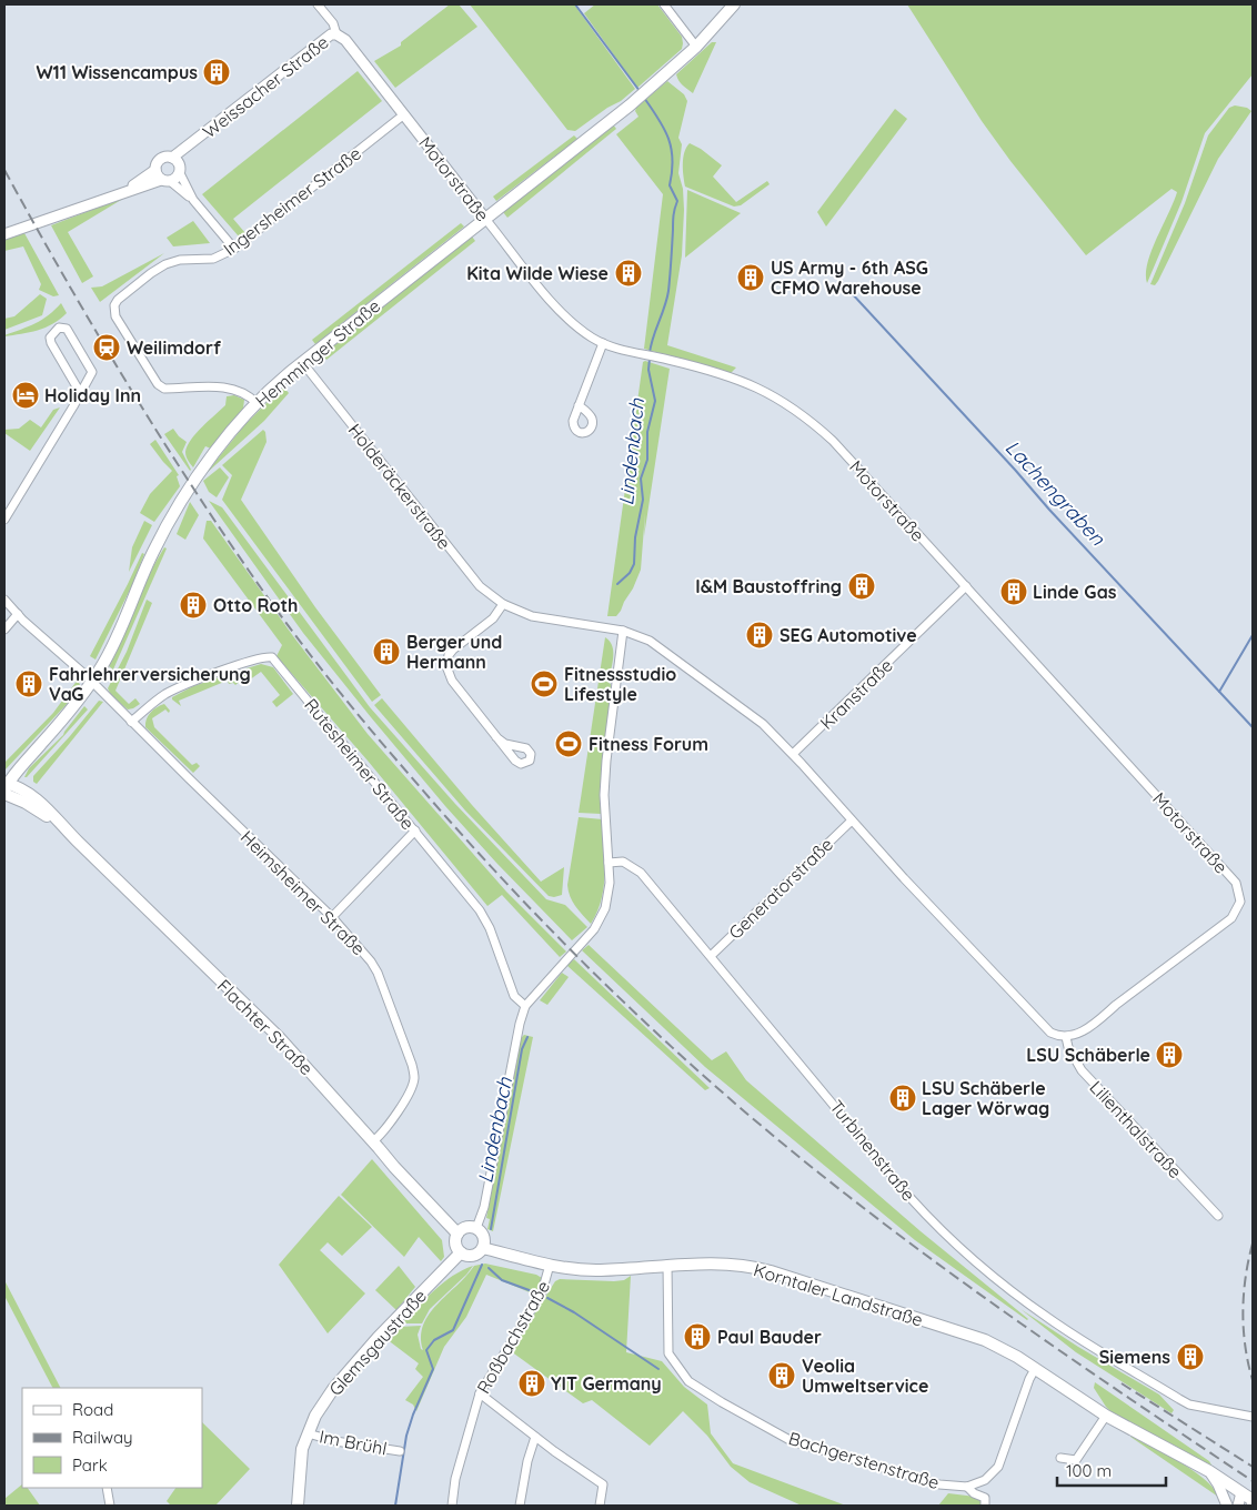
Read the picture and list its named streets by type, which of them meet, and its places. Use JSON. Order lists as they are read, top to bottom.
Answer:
{
  "streets": {
    "main road": [
      "Hemminger Straße",
      "Flachter Straße",
      "Korntaler Landstraße",
      "Glemsgaustraße"
    ],
    "street": [
      "Weissacher Straße",
      "Motorstraße",
      "Ingersheimer Straße",
      "Holderäckerstraße",
      "Kranstraße",
      "Rutesheimer Straße",
      "Generatorstraße",
      "Heimsheimer Straße",
      "Lilienthalstraße",
      "Turbinenstraße",
      "Roßbachstraße",
      "Im Brühl",
      "Bachgerstenstraße"
    ]
  },
  "crossings": [
    ["Weissacher Straße", "Motorstraße"],
    ["Motorstraße", "Ingersheimer Straße"],
    ["Motorstraße", "Hemminger Straße"],
    ["Motorstraße", "Kranstraße"],
    ["Motorstraße", "Lilienthalstraße"],
    ["Ingersheimer Straße", "Hemminger Straße"],
    ["Hemminger Straße", "Holderäckerstraße"],
    ["Hemminger Straße", "Heimsheimer Straße"],
    ["Hemminger Straße", "Flachter Straße"],
    ["Rutesheimer Straße", "Heimsheimer Straße"],
    ["Generatorstraße", "Turbinenstraße"],
    ["Heimsheimer Straße", "Flachter Straße"],
    ["Flachter Straße", "Korntaler Landstraße"],
    ["Flachter Straße", "Glemsgaustraße"],
    ["Korntaler Landstraße", "Roßbachstraße"],
    ["Korntaler Landstraße", "Glemsgaustraße"],
    ["Korntaler Landstraße", "Bachgerstenstraße"],
    ["Glemsgaustraße", "Im Brühl"]
  ],
  "water": ["Lindenbach", "Lachengraben"],
  "places": {
    "building": [
      "W11 Wissencampus",
      "Kita Wilde Wiese",
      "US Army - 6th ASG CFMO Warehouse",
      "I&M Baustoffring",
      "Linde Gas",
      "Otto Roth",
      "SEG Automotive",
      "Berger und Hermann",
      "Fahrlehrerversicherung VaG",
      "LSU Schäberle",
      "LSU Schäberle Lager Wörwag",
      "Paul Bauder",
      "Siemens",
      "Veolia Umweltservice",
      "YIT Germany"
    ],
    "station": ["Weilimdorf"],
    "hotel": ["Holiday Inn"],
    "sports": ["Fitnessstudio Lifestyle", "Fitness Forum"]
  },
  "legend": ["Road", "Railway", "Park"],
  "scale_bar": "100 m"
}
